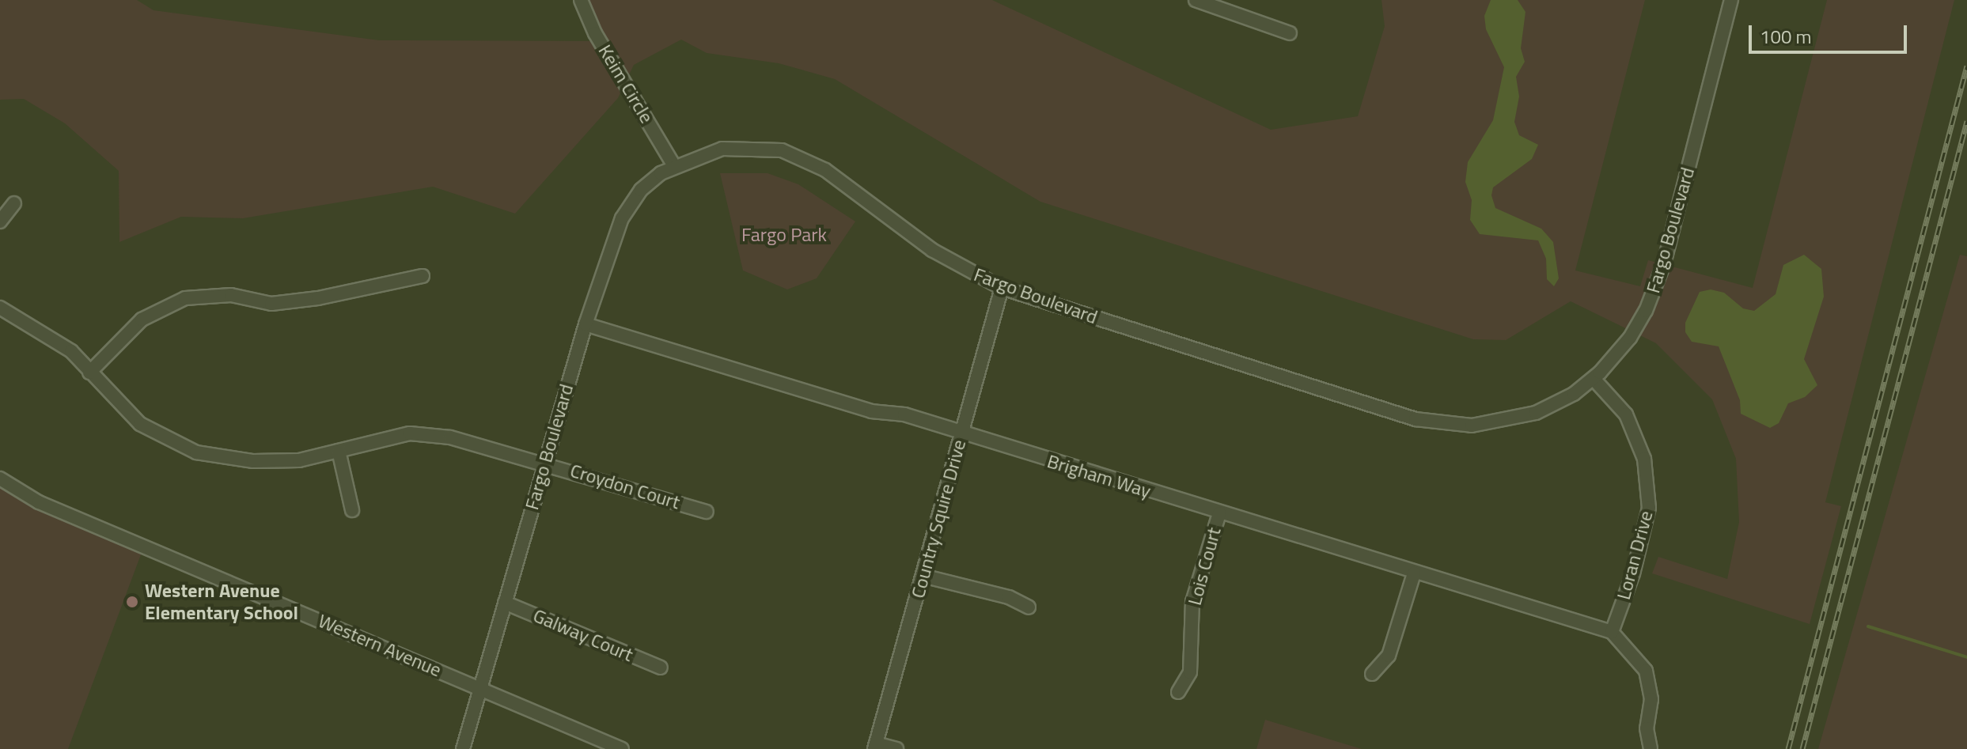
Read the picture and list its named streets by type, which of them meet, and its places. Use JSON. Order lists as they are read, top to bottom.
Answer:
{
  "streets": {
    "street": [
      "Keim Circle",
      "Fargo Boulevard",
      "Brigham Way",
      "Croydon Court",
      "Country Squire Drive",
      "Loran Drive",
      "Lois Court",
      "Galway Court",
      "Western Avenue"
    ]
  },
  "crossings": [
    ["Keim Circle", "Fargo Boulevard"],
    ["Fargo Boulevard", "Brigham Way"],
    ["Fargo Boulevard", "Croydon Court"],
    ["Fargo Boulevard", "Country Squire Drive"],
    ["Fargo Boulevard", "Loran Drive"],
    ["Fargo Boulevard", "Galway Court"],
    ["Fargo Boulevard", "Western Avenue"],
    ["Brigham Way", "Country Squire Drive"],
    ["Brigham Way", "Loran Drive"],
    ["Brigham Way", "Lois Court"]
  ],
  "parks": ["Fargo Park"],
  "places": ["Western Avenue Elementary School"],
  "scale_bar": "100 m"
}
